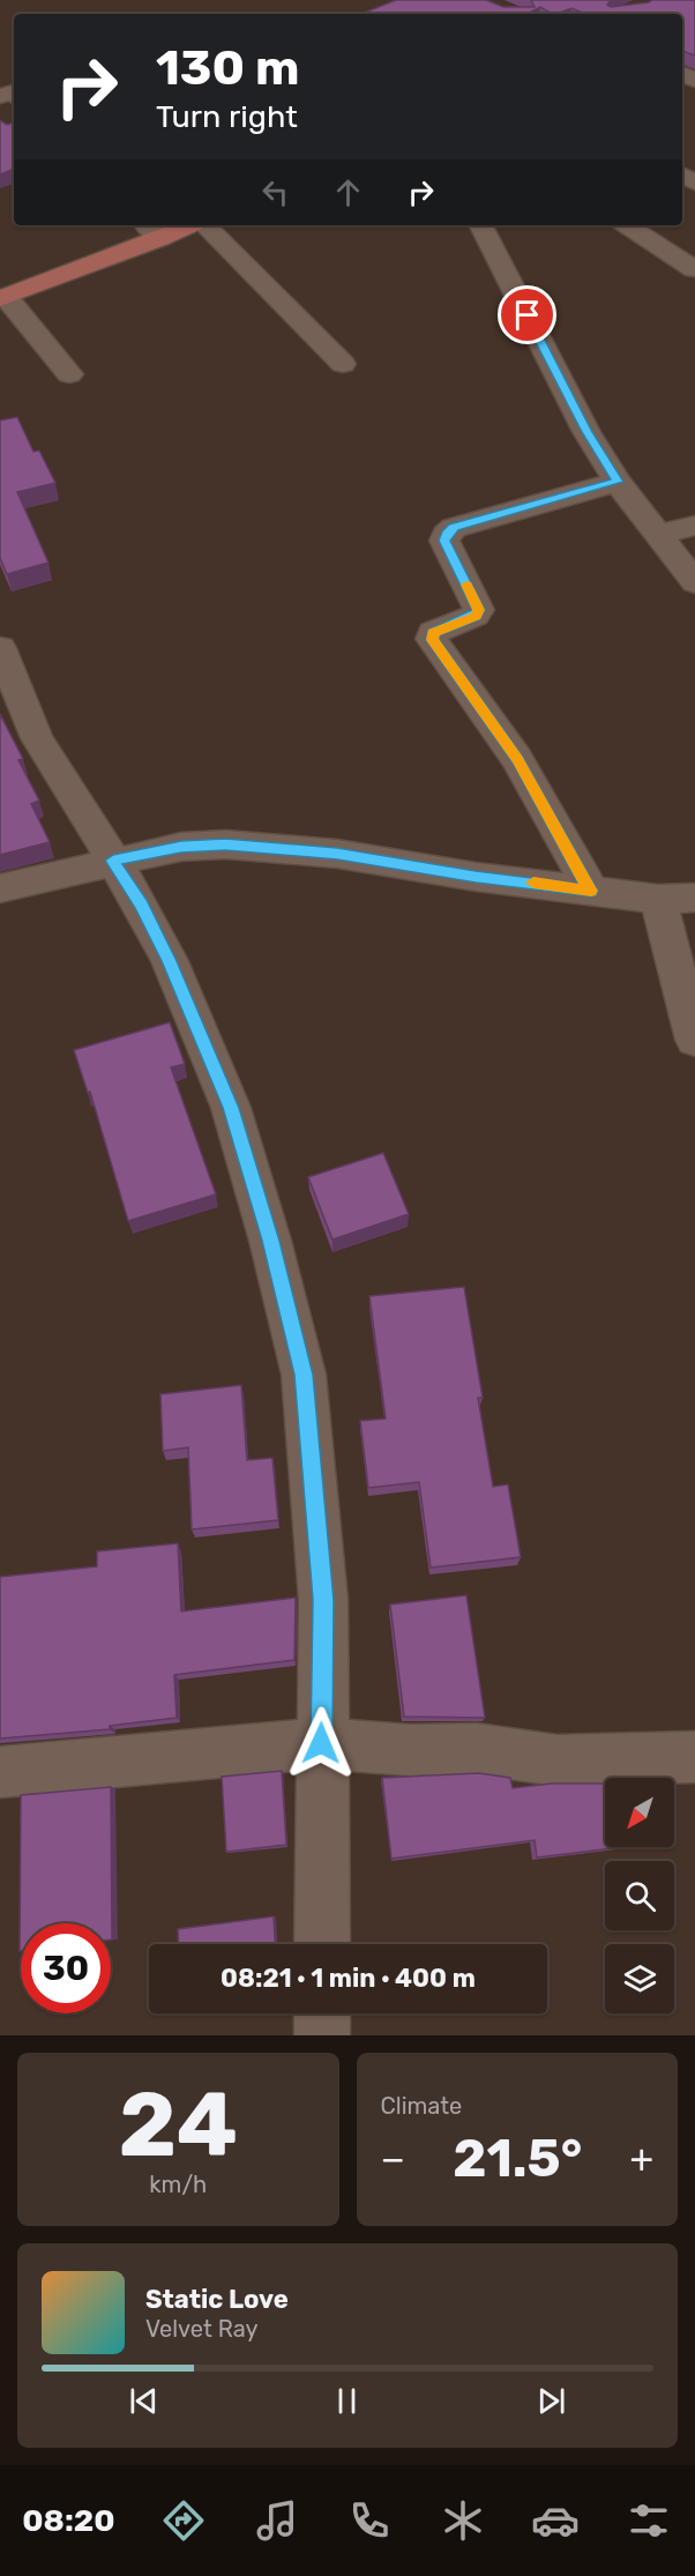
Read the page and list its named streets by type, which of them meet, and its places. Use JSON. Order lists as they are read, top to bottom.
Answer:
{
  "north": "bottom left",
  "page": {
    "turn": ["130 m", "Turn right"],
    "limit": "30",
    "trip": "08:21 · 1 min · 400 m",
    "tile": [
      ["24", "km/h"],
      "Climate"
    ],
    "heat": ["−", "21.5°", "+"],
    "song": ["Static Love", "Velvet Ray"],
    "tabs": "08:20"
  }
}
